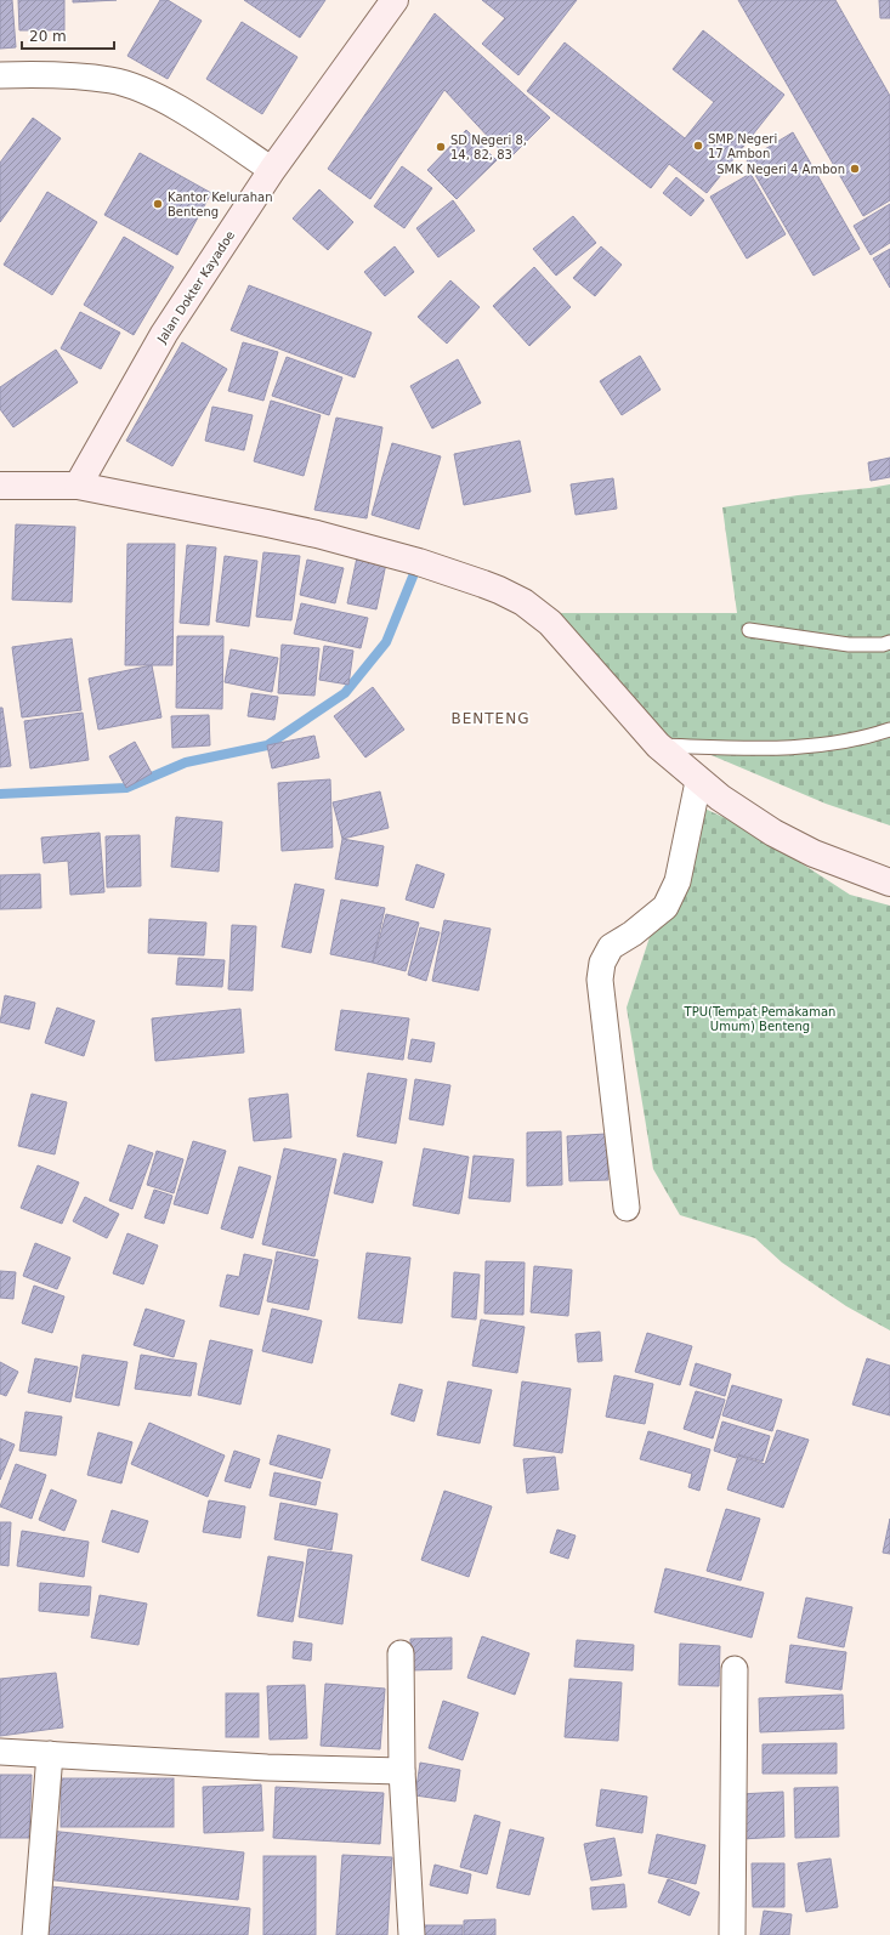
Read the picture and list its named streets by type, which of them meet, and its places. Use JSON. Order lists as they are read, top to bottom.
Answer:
{
  "streets": {
    "street": ["Jalan Dokter Kayadoe"]
  },
  "districts": ["BENTENG"],
  "parks": ["TPU(Tempat Pemakaman Umum) Benteng"],
  "places": [
    "SMP Negeri 17 Ambon",
    "SD Negeri 8, 14, 82, 83",
    "SMK Negeri 4 Ambon",
    "Kantor Kelurahan Benteng"
  ],
  "scale_bar": "20 m"
}
